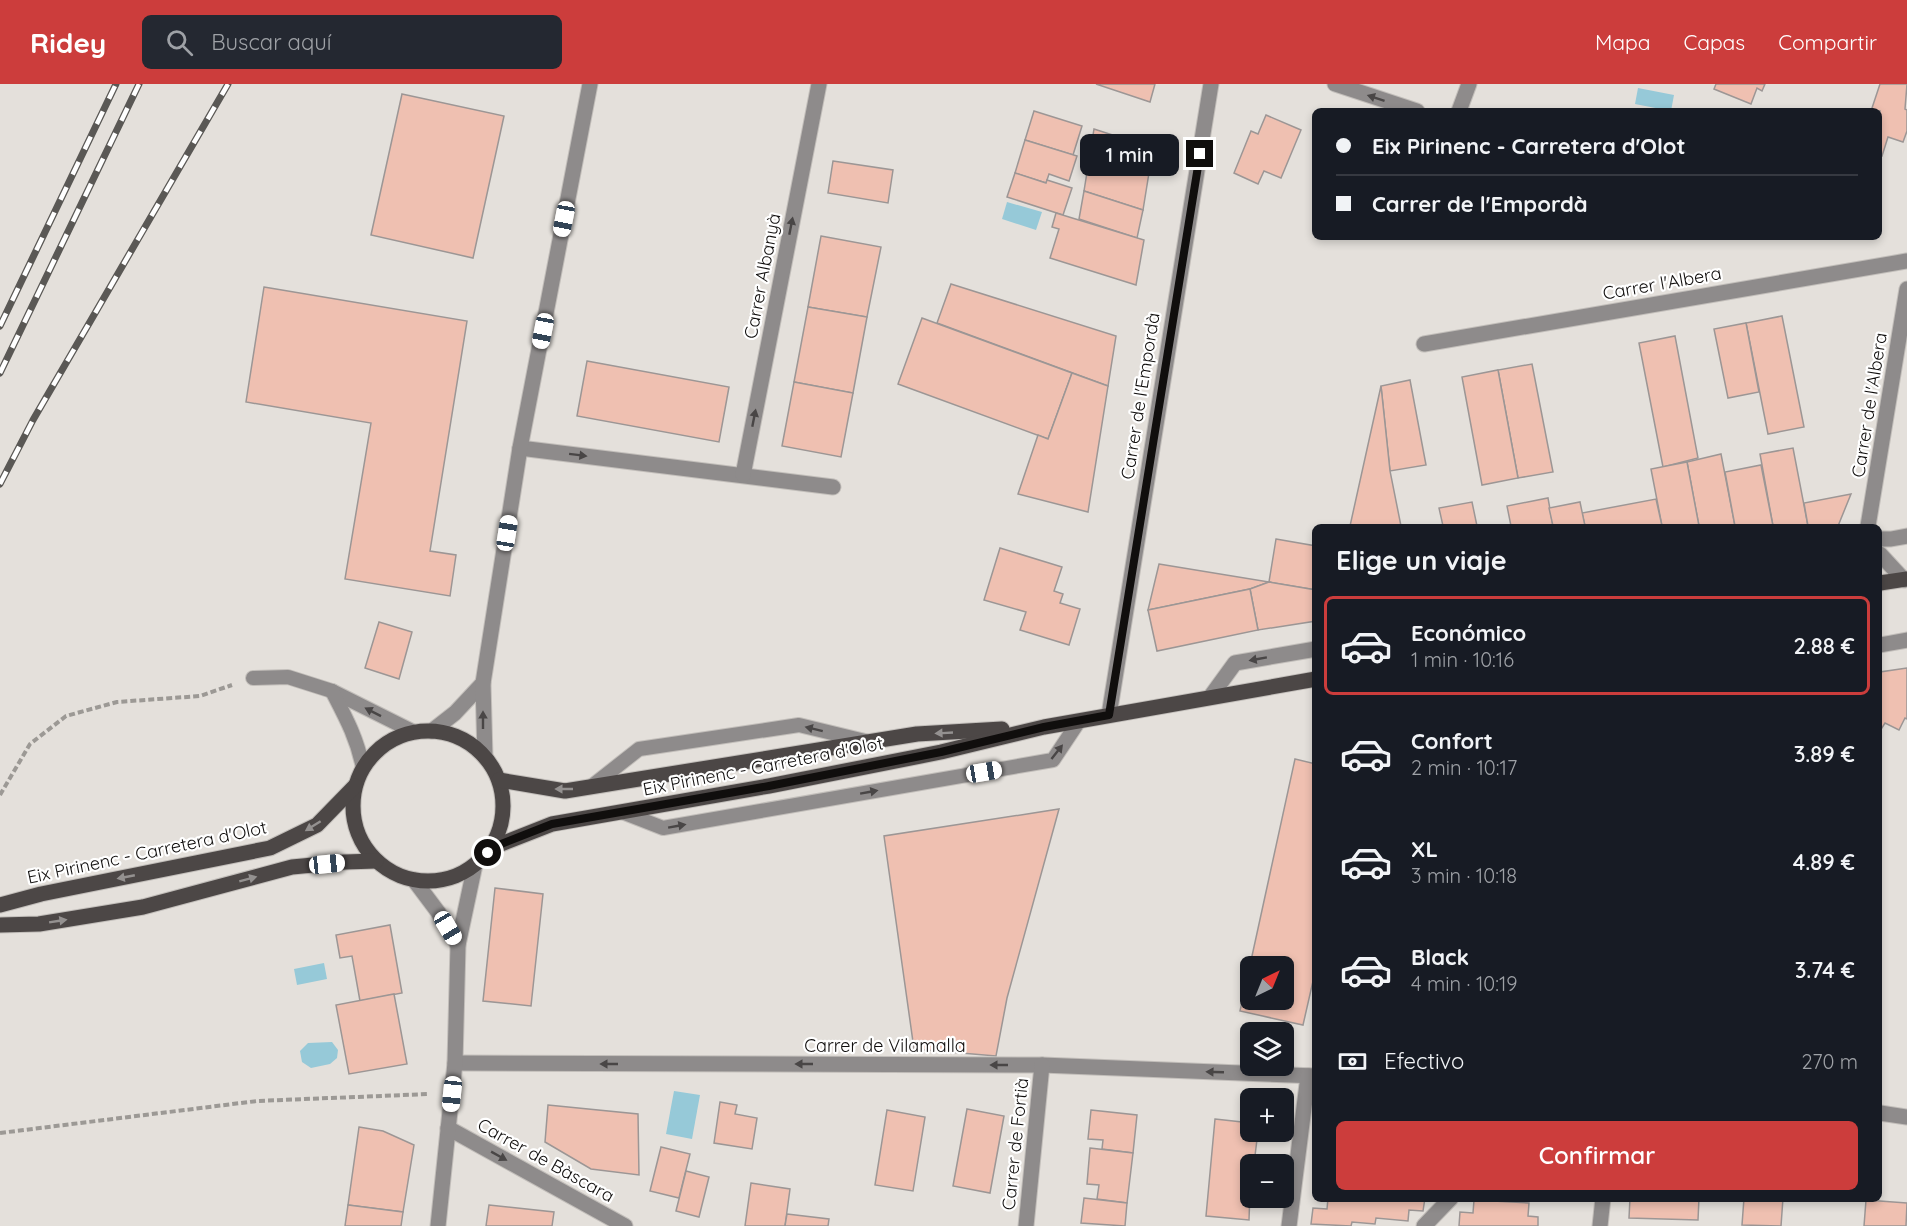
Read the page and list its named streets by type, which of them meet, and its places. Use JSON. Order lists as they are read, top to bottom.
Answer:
{
  "streets": {
    "main road": ["Eix Pirinenc - Carretera d'Olot"],
    "street": [
      "Carrer Albanyà",
      "Carrer l'Albera",
      "Carrer de l'Empordà",
      "Carrer de l'Albera",
      "Carrer de Vilamalla",
      "Carrer de Fortià",
      "Carrer de Bàscara"
    ]
  },
  "crossings": [
    ["Carrer de l'Empordà", "Eix Pirinenc - Carretera d'Olot"],
    ["Carrer de Vilamalla", "Carrer de Fortià"]
  ],
  "one_way": ["Carrer Albanyà", "Carrer de Vilamalla", "Carrer de Bàscara"],
  "north": "top right",
  "page": {
    "header": "Ridey",
    "search": "Buscar aquí",
    "nav": ["Mapa", "Capas", "Compartir"],
    "banner": ["Eix Pirinenc - Carretera d'Olot", "Carrer de l'Empordà"],
    "bubble": "1 min",
    "heading": "Elige un viaje",
    "list": [
      {
        "name": "Económico",
        "note": "1 min · 10:16",
        "value": "2.88 €"
      },
      {
        "name": "Confort",
        "note": "2 min · 10:17",
        "value": "3.89 €"
      },
      {
        "name": "XL",
        "note": "3 min · 10:18",
        "value": "4.89 €"
      },
      {
        "name": "Black",
        "note": "4 min · 10:19",
        "value": "3.74 €"
      }
    ],
    "map_buttons": ["+", "−"],
    "pay": ["Efectivo", "270 m"],
    "buttons": "Confirmar"
  }
}
